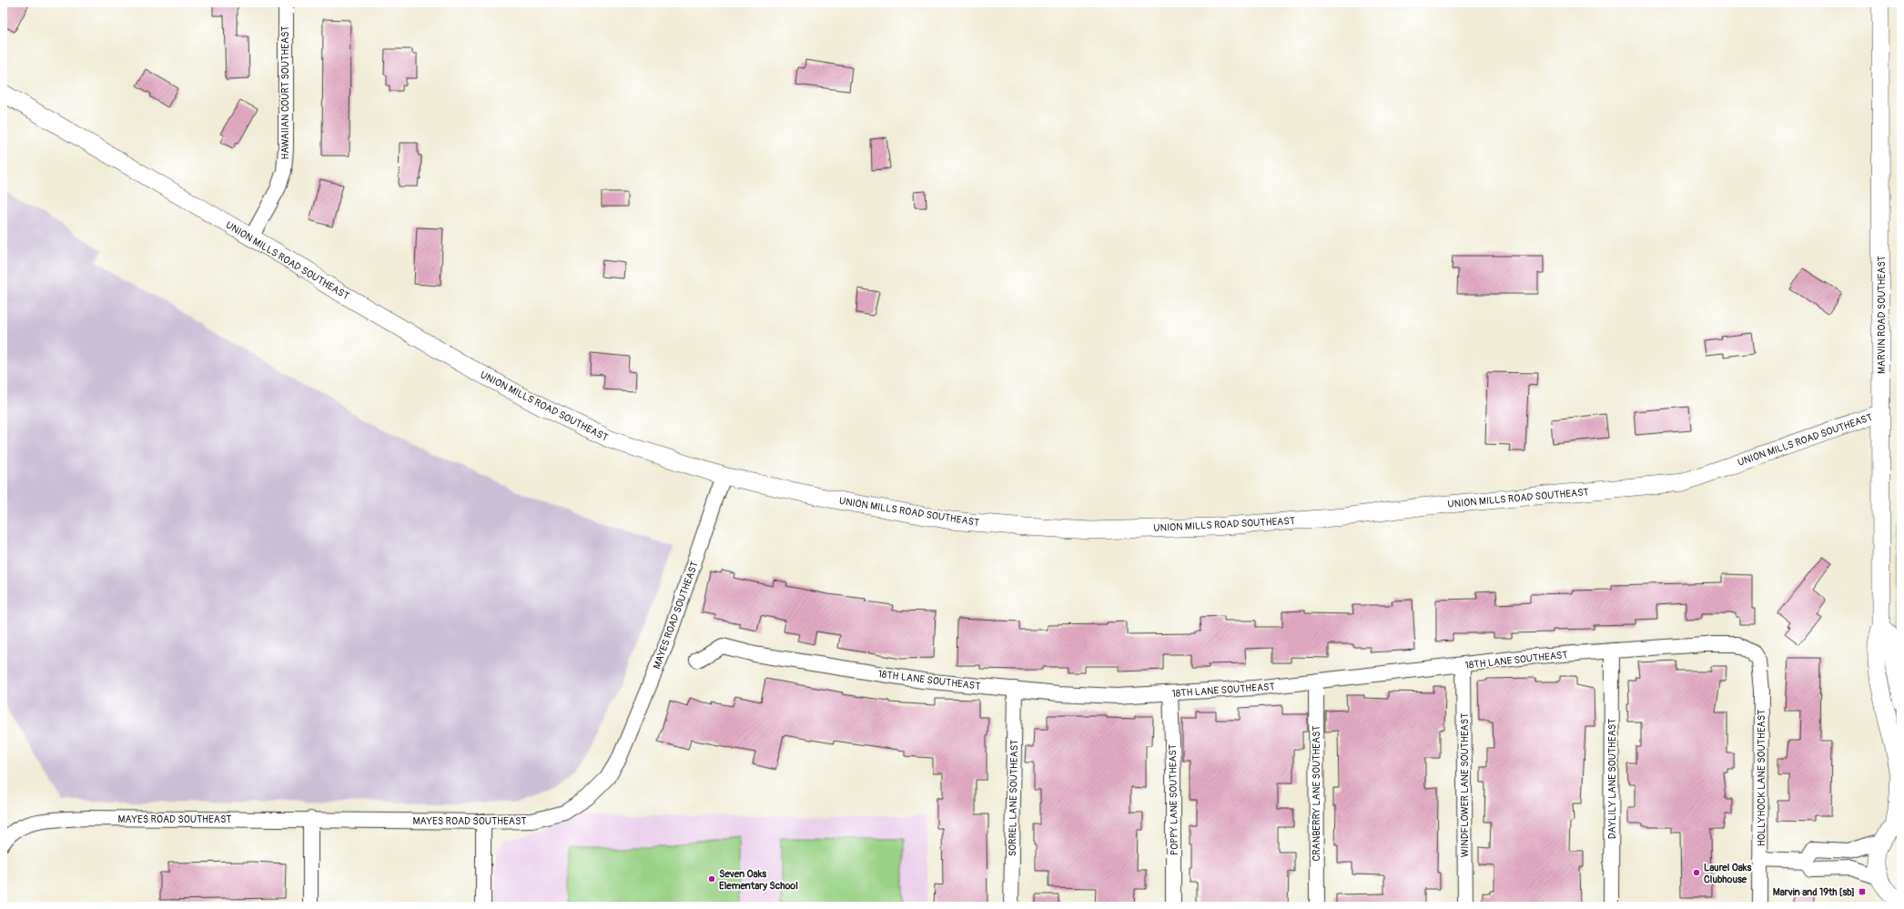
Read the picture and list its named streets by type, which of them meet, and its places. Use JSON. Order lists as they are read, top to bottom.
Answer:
{
  "streets": {
    "street": [
      "HAWAIIAN COURT SOUTHEAST",
      "UNION MILLS ROAD SOUTHEAST",
      "MARVIN ROAD SOUTHEAST",
      "MAYES ROAD SOUTHEAST",
      "18TH LANE SOUTHEAST",
      "HOLLYHOCK LANE SOUTHEAST",
      "DAYLILY LANE SOUTHEAST",
      "WINDFLOWER LANE SOUTHEAST",
      "CRANBERRY LANE SOUTHEAST",
      "SORREL LANE SOUTHEAST",
      "POPPY LANE SOUTHEAST"
    ]
  },
  "crossings": [
    ["HAWAIIAN COURT SOUTHEAST", "UNION MILLS ROAD SOUTHEAST"],
    ["UNION MILLS ROAD SOUTHEAST", "MARVIN ROAD SOUTHEAST"],
    ["UNION MILLS ROAD SOUTHEAST", "MAYES ROAD SOUTHEAST"],
    ["18TH LANE SOUTHEAST", "HOLLYHOCK LANE SOUTHEAST"],
    ["18TH LANE SOUTHEAST", "DAYLILY LANE SOUTHEAST"],
    ["18TH LANE SOUTHEAST", "WINDFLOWER LANE SOUTHEAST"],
    ["18TH LANE SOUTHEAST", "CRANBERRY LANE SOUTHEAST"],
    ["18TH LANE SOUTHEAST", "SORREL LANE SOUTHEAST"],
    ["18TH LANE SOUTHEAST", "POPPY LANE SOUTHEAST"]
  ],
  "places": {
    "other": ["Laurel Oaks Clubhouse", "Seven Oaks Elementary School"],
    "transit": ["Marvin and 19th [sb]"]
  }
}
